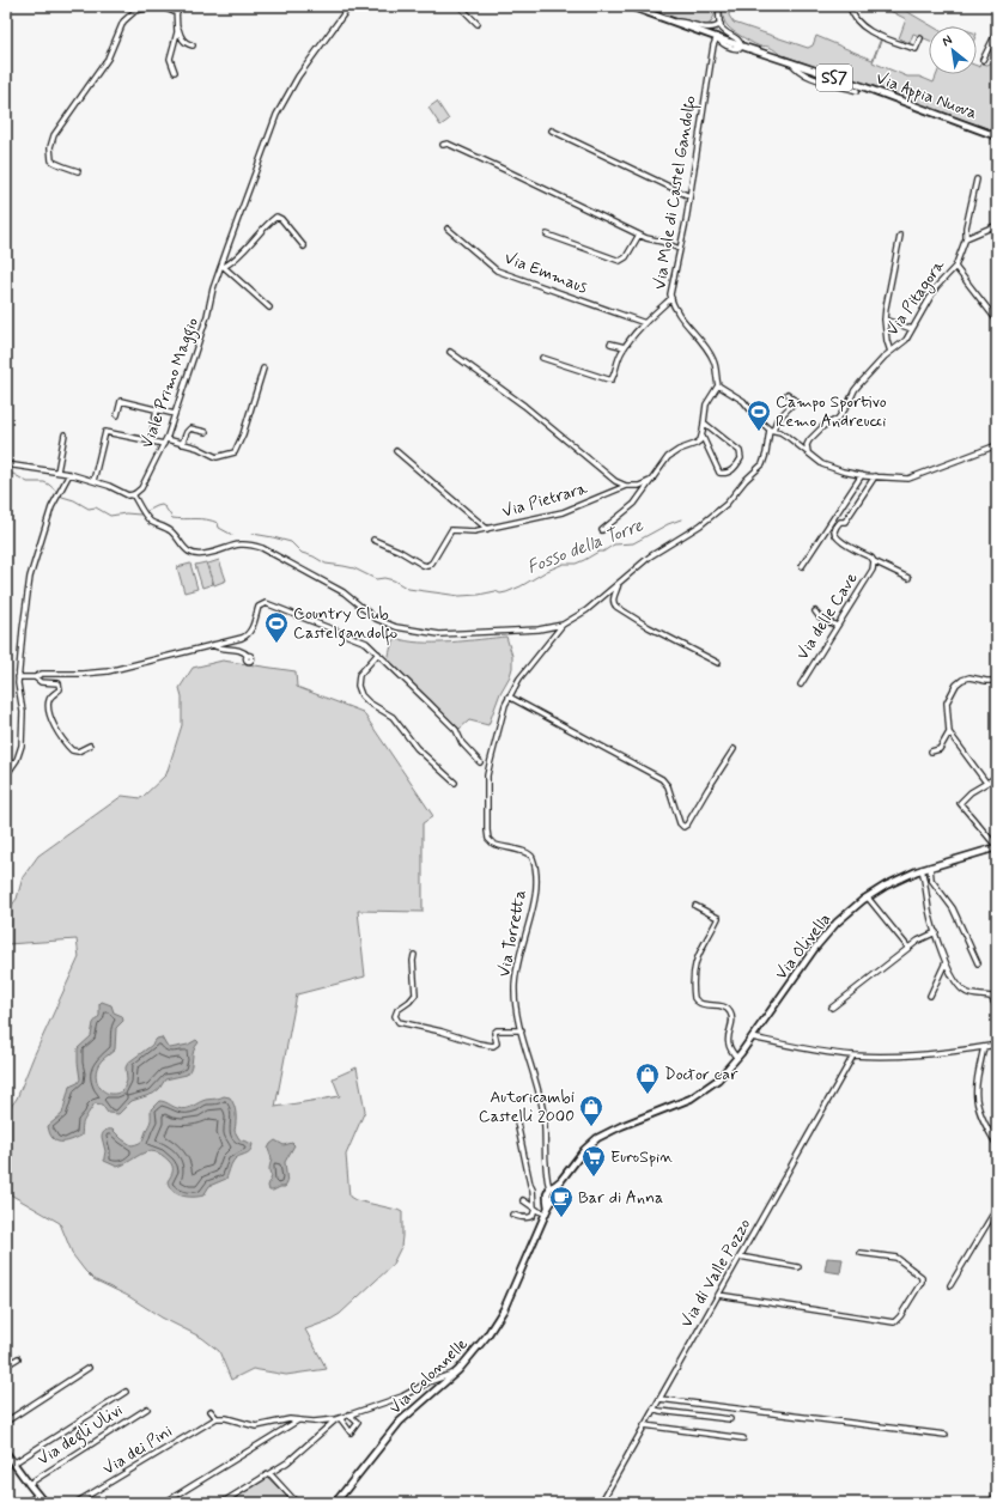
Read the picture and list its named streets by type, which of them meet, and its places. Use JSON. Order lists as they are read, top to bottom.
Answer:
{
  "streets": {
    "main road": [
      "SS7",
      "Via Appia Nuova",
      "Via Olivella",
      "Via Colonnelle"
    ],
    "street": [
      "Via Mole di Castel Gandolfo",
      "Via Emmaus",
      "Via Pitagora",
      "Viale Primo Maggio",
      "Via Pietrara",
      "Via delle Cave",
      "Via Torretta",
      "Via di Valle Pozzo",
      "Via degli Ulivi",
      "Via dei Pini"
    ]
  },
  "crossings": [
    ["Via Appia Nuova", "Via Mole di Castel Gandolfo"],
    ["Via Torretta", "Via Colonnelle"],
    ["Via Olivella", "Via Colonnelle"]
  ],
  "water": ["Fosso della Torre"],
  "places": {
    "sports": ["Campo Sportivo Remo Andreucci", "Country Club Castelgandolfo"],
    "shop": ["Doctor car", "Autoricambi Castelli 2000"],
    "supermarket": ["EuroSpin"],
    "cafe": ["Bar di Anna"]
  },
  "north": "top left"
}
